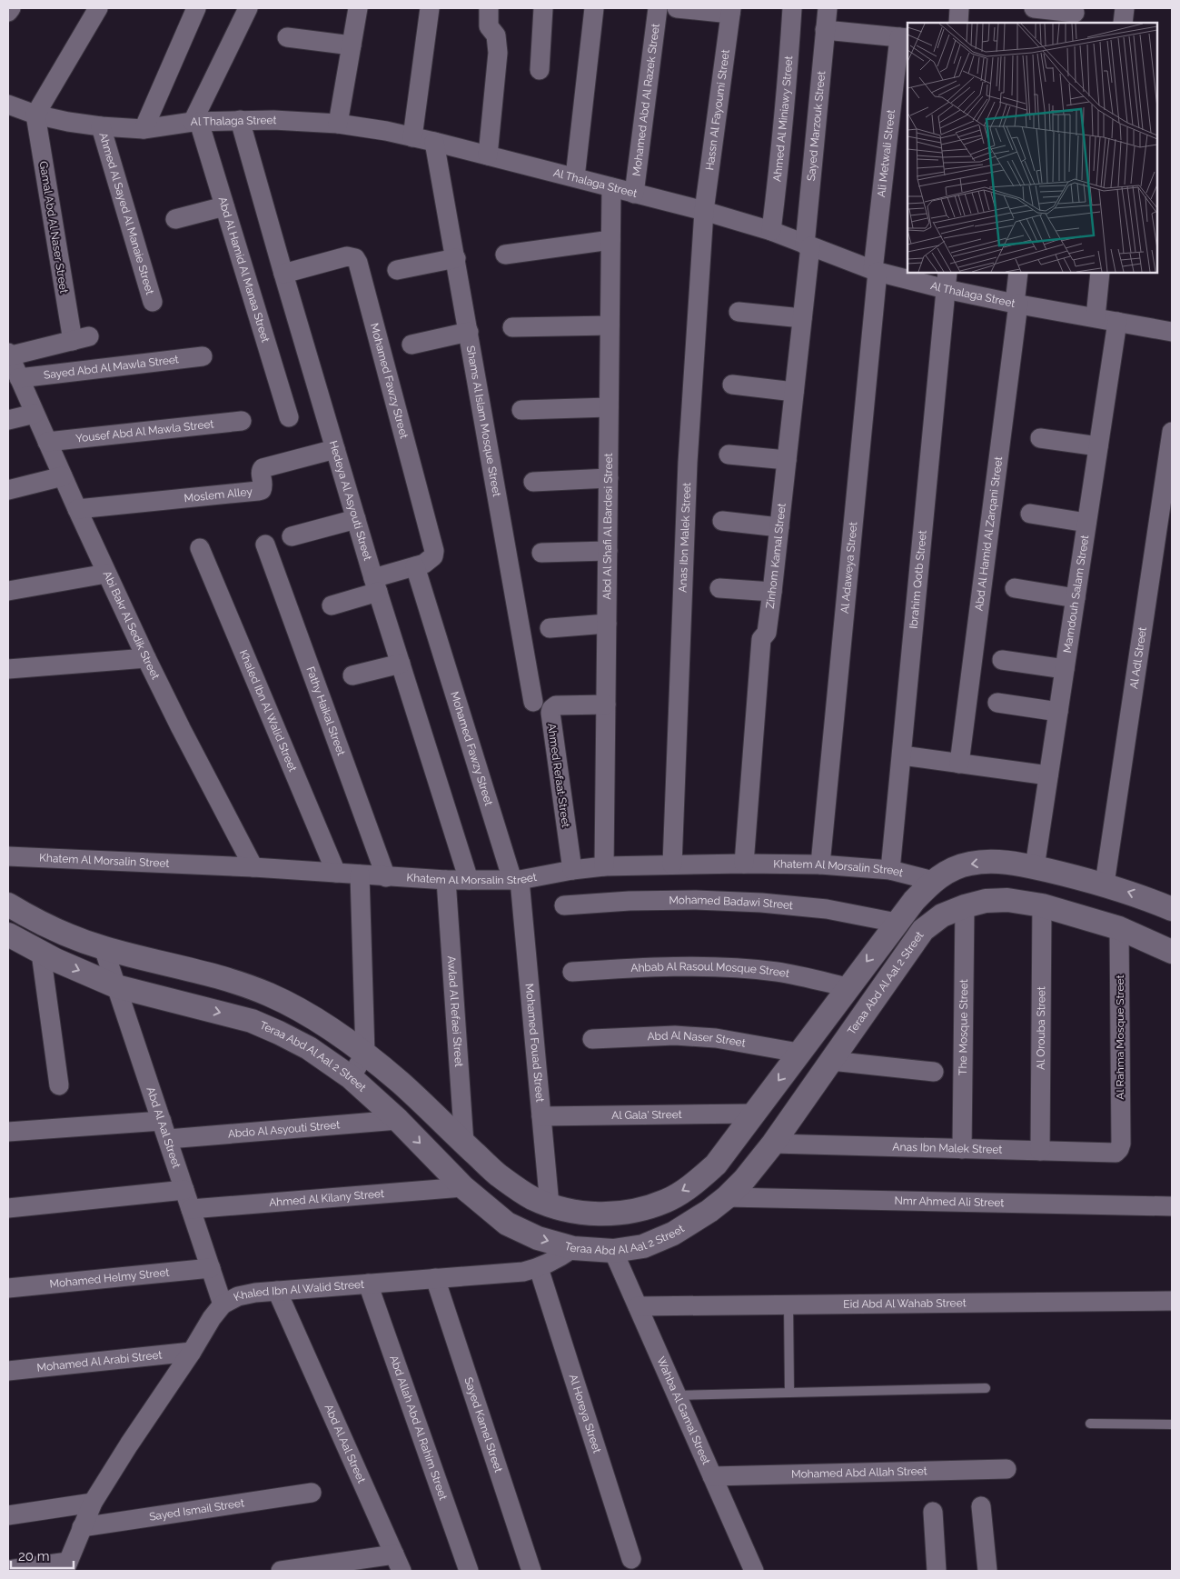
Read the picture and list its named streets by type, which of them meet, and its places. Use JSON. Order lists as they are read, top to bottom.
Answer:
{
  "streets": {
    "street": [
      "Mohamed Abd Al Razek Street",
      "Hassn Al Fayoumi Street",
      "Ahmed Al Miniawy Street",
      "Al Thalaga Street",
      "Sayed Marzouk Street",
      "Ali Metwali Street",
      "Ahmed Al Sayed Al Manaie Street",
      "Gamal Abd Al Naser Street",
      "Abd Al Hamid Al Manaa Street",
      "Sayed Abd Al Mawla Street",
      "Mohamed Fawzy Street",
      "Shams Al Islam Mosque Street",
      "Yousef Abd Al Mawla Street",
      "Moslem Alley",
      "Hedeya Al Asyouti Street",
      "Abd Al Shafi Al Bardesi Street",
      "Abd Al Hamid Al Zarqani Street",
      "Anas Ibn Malek Street",
      "Zinhom Kamal Street",
      "Al Adaweya Street",
      "Ibrahim Qotb Street",
      "Mamdouh Salam Street",
      "Abi Bakr Al Sedik Street",
      "Al Adl Street",
      "Khaled Ibn Al Walid Street",
      "Fathy Haikal Street",
      "Ahmed Refaat Street",
      "Khatem Al Morsalin Street",
      "Mohamed Badawi Street",
      "Ahbab Al Rasoul Mosque Street",
      "Teraa Abd Al Aal 2 Street",
      "Awlad Al Refaei Street",
      "The Mosque Street",
      "Al Orouba Street",
      "Al Rahma Mosque Street",
      "Abd Al Naser Street",
      "Mohamed Fouad Street",
      "Al Gala' Street",
      "Abd Al Aal Street",
      "Abdo Al Asyouti Street",
      "Ahmed Al Kilany Street",
      "Nmr Ahmed Ali Street",
      "Mohamed Helmy Street",
      "Eid Abd Al Wahab Street",
      "Mohamed Al Arabi Street",
      "Wahba Al Gamal Street",
      "Al Horeya Street",
      "Sayed Kamel Street",
      "Abd Allah Abd Al Rahim Street",
      "Mohamed Abd Allah Street",
      "Sayed Ismail Street"
    ]
  },
  "crossings": [
    ["Mohamed Abd Al Razek Street", "Al Thalaga Street"],
    ["Hassn Al Fayoumi Street", "Al Thalaga Street"],
    ["Hassn Al Fayoumi Street", "Anas Ibn Malek Street"],
    ["Ahmed Al Miniawy Street", "Al Thalaga Street"],
    ["Al Thalaga Street", "Sayed Marzouk Street"],
    ["Al Thalaga Street", "Ali Metwali Street"],
    ["Al Thalaga Street", "Ahmed Al Sayed Al Manaie Street"],
    ["Al Thalaga Street", "Gamal Abd Al Naser Street"],
    ["Al Thalaga Street", "Abd Al Hamid Al Manaa Street"],
    ["Al Thalaga Street", "Shams Al Islam Mosque Street"],
    ["Al Thalaga Street", "Hedeya Al Asyouti Street"],
    ["Al Thalaga Street", "Abd Al Shafi Al Bardesi Street"],
    ["Al Thalaga Street", "Abd Al Hamid Al Zarqani Street"],
    ["Al Thalaga Street", "Anas Ibn Malek Street"],
    ["Al Thalaga Street", "Zinhom Kamal Street"],
    ["Al Thalaga Street", "Al Adaweya Street"],
    ["Al Thalaga Street", "Ibrahim Qotb Street"],
    ["Al Thalaga Street", "Mamdouh Salam Street"],
    ["Sayed Marzouk Street", "Zinhom Kamal Street"],
    ["Ali Metwali Street", "Al Adaweya Street"],
    ["Gamal Abd Al Naser Street", "Abi Bakr Al Sedik Street"],
    ["Sayed Abd Al Mawla Street", "Abi Bakr Al Sedik Street"],
    ["Mohamed Fawzy Street", "Hedeya Al Asyouti Street"],
    ["Mohamed Fawzy Street", "Khatem Al Morsalin Street"],
    ["Mohamed Fawzy Street", "Mohamed Fouad Street"],
    ["Yousef Abd Al Mawla Street", "Abi Bakr Al Sedik Street"],
    ["Moslem Alley", "Hedeya Al Asyouti Street"],
    ["Moslem Alley", "Abi Bakr Al Sedik Street"],
    ["Hedeya Al Asyouti Street", "Khatem Al Morsalin Street"],
    ["Abd Al Shafi Al Bardesi Street", "Ahmed Refaat Street"],
    ["Abd Al Shafi Al Bardesi Street", "Khatem Al Morsalin Street"],
    ["Anas Ibn Malek Street", "Khatem Al Morsalin Street"],
    ["Anas Ibn Malek Street", "Teraa Abd Al Aal 2 Street"],
    ["Anas Ibn Malek Street", "The Mosque Street"],
    ["Anas Ibn Malek Street", "Al Orouba Street"],
    ["Anas Ibn Malek Street", "Al Rahma Mosque Street"],
    ["Zinhom Kamal Street", "Khatem Al Morsalin Street"],
    ["Al Adaweya Street", "Khatem Al Morsalin Street"],
    ["Ibrahim Qotb Street", "Khatem Al Morsalin Street"],
    ["Mamdouh Salam Street", "Teraa Abd Al Aal 2 Street"],
    ["Abi Bakr Al Sedik Street", "Khatem Al Morsalin Street"],
    ["Al Adl Street", "Teraa Abd Al Aal 2 Street"],
    ["Khaled Ibn Al Walid Street", "Khatem Al Morsalin Street"],
    ["Khaled Ibn Al Walid Street", "Teraa Abd Al Aal 2 Street"],
    ["Khaled Ibn Al Walid Street", "Abd Al Aal Street"],
    ["Khaled Ibn Al Walid Street", "Mohamed Al Arabi Street"],
    ["Khaled Ibn Al Walid Street", "Al Horeya Street"],
    ["Khaled Ibn Al Walid Street", "Sayed Kamel Street"],
    ["Khaled Ibn Al Walid Street", "Abd Allah Abd Al Rahim Street"],
    ["Khaled Ibn Al Walid Street", "Sayed Ismail Street"],
    ["Fathy Haikal Street", "Khatem Al Morsalin Street"],
    ["Ahmed Refaat Street", "Khatem Al Morsalin Street"],
    ["Khatem Al Morsalin Street", "Teraa Abd Al Aal 2 Street"],
    ["Khatem Al Morsalin Street", "Awlad Al Refaei Street"],
    ["Khatem Al Morsalin Street", "Mohamed Fouad Street"],
    ["Mohamed Badawi Street", "Teraa Abd Al Aal 2 Street"],
    ["Ahbab Al Rasoul Mosque Street", "Teraa Abd Al Aal 2 Street"],
    ["Teraa Abd Al Aal 2 Street", "Awlad Al Refaei Street"],
    ["Teraa Abd Al Aal 2 Street", "The Mosque Street"],
    ["Teraa Abd Al Aal 2 Street", "Al Orouba Street"],
    ["Teraa Abd Al Aal 2 Street", "Al Rahma Mosque Street"],
    ["Teraa Abd Al Aal 2 Street", "Abd Al Naser Street"],
    ["Teraa Abd Al Aal 2 Street", "Mohamed Fouad Street"],
    ["Teraa Abd Al Aal 2 Street", "Al Gala' Street"],
    ["Teraa Abd Al Aal 2 Street", "Abd Al Aal Street"],
    ["Teraa Abd Al Aal 2 Street", "Abdo Al Asyouti Street"],
    ["Teraa Abd Al Aal 2 Street", "Ahmed Al Kilany Street"],
    ["Teraa Abd Al Aal 2 Street", "Nmr Ahmed Ali Street"],
    ["Teraa Abd Al Aal 2 Street", "Wahba Al Gamal Street"],
    ["Mohamed Fouad Street", "Al Gala' Street"],
    ["Abd Al Aal Street", "Abdo Al Asyouti Street"],
    ["Abd Al Aal Street", "Ahmed Al Kilany Street"],
    ["Abd Al Aal Street", "Mohamed Helmy Street"],
    ["Eid Abd Al Wahab Street", "Wahba Al Gamal Street"],
    ["Wahba Al Gamal Street", "Mohamed Abd Allah Street"]
  ],
  "scale_bar": "20 m"
}
